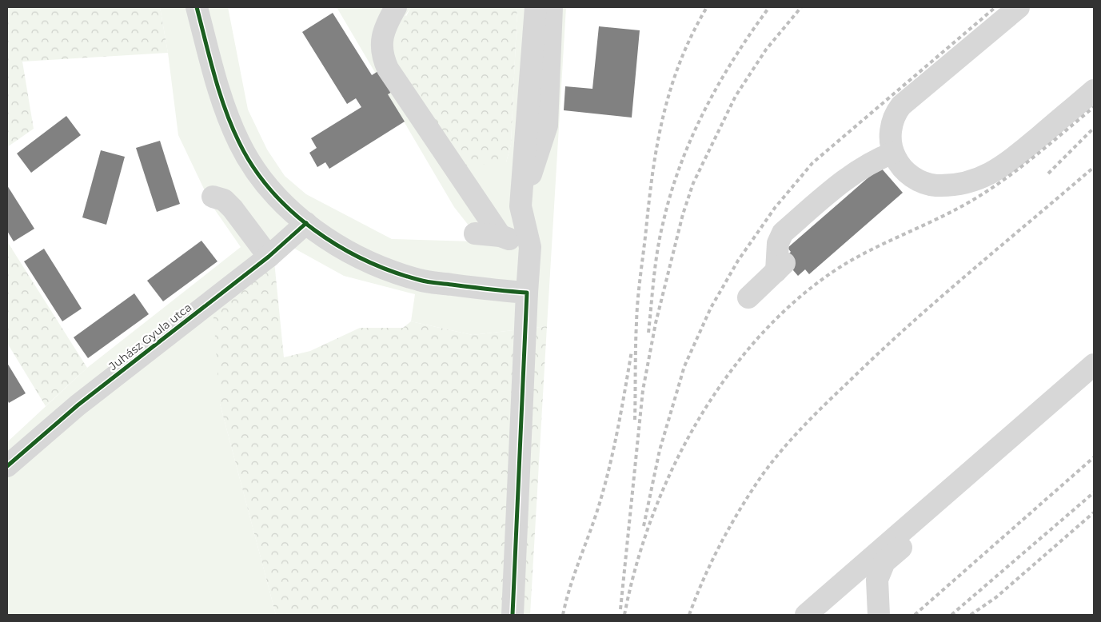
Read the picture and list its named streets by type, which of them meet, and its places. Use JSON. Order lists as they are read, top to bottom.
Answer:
{
  "streets": {
    "street": ["Juhász Gyula utca"]
  }
}
